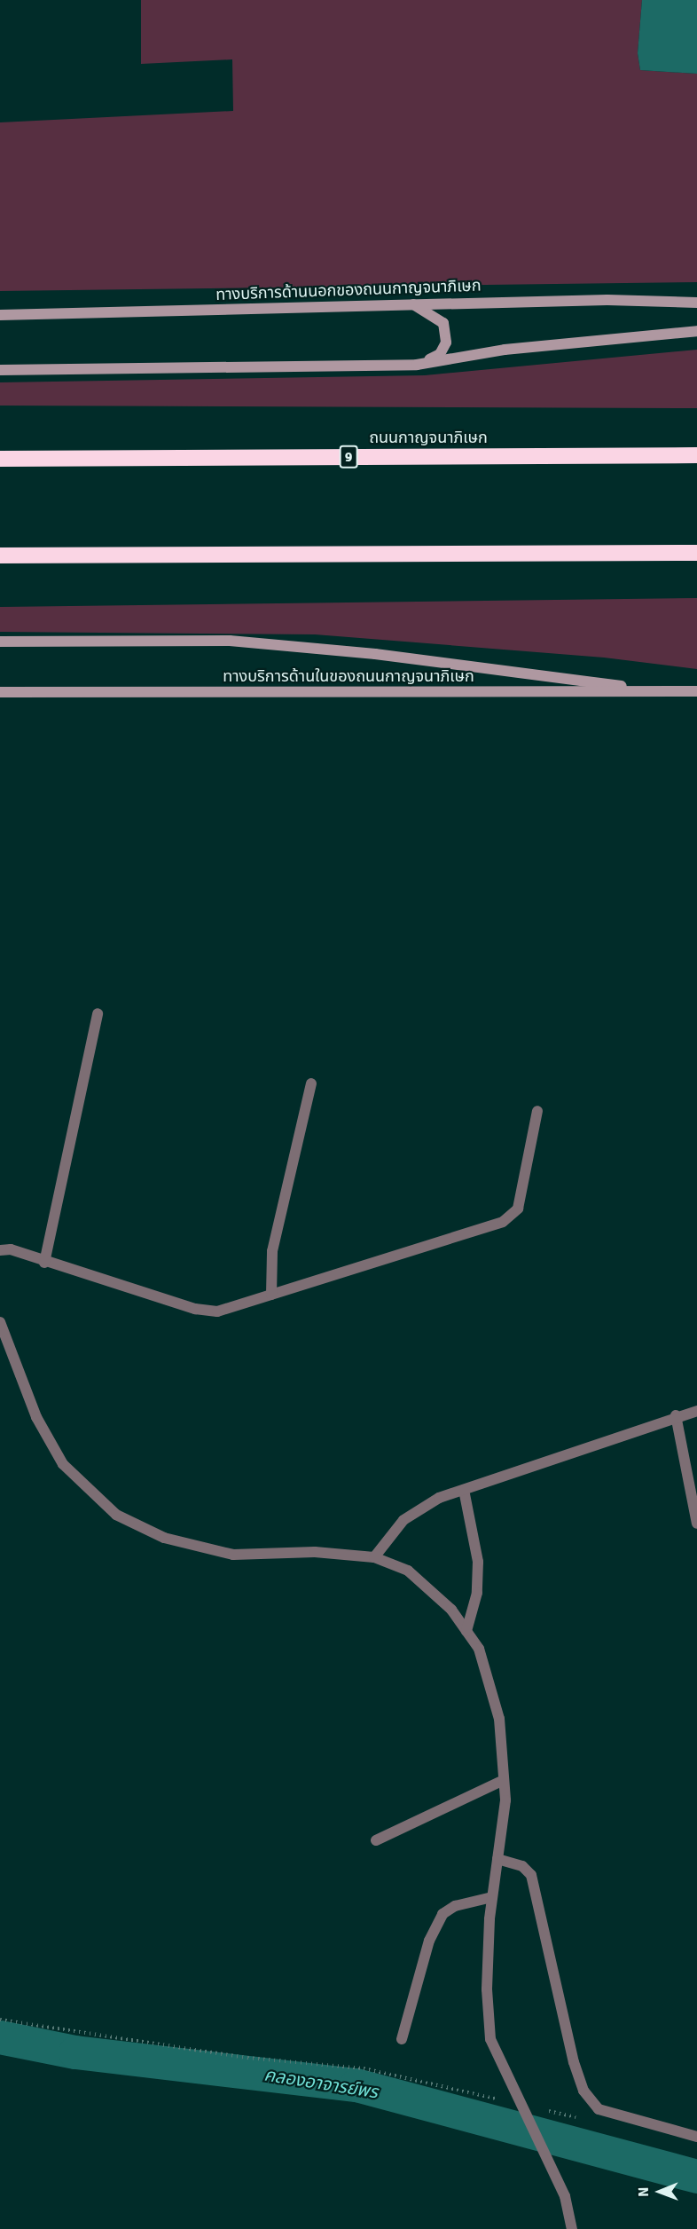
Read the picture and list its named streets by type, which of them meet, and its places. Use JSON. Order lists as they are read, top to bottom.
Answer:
{
  "streets": {
    "highway": ["ถนนกาญจนาภิเษก", "9"],
    "main road": ["ทางบริการด้านนอกของถนนกาญจนาภิเษก", "ทางบริการด้านในของถนนกาญจนาภิเษก"]
  },
  "water": ["คลองอาจารย์พร"],
  "north": "left"
}
